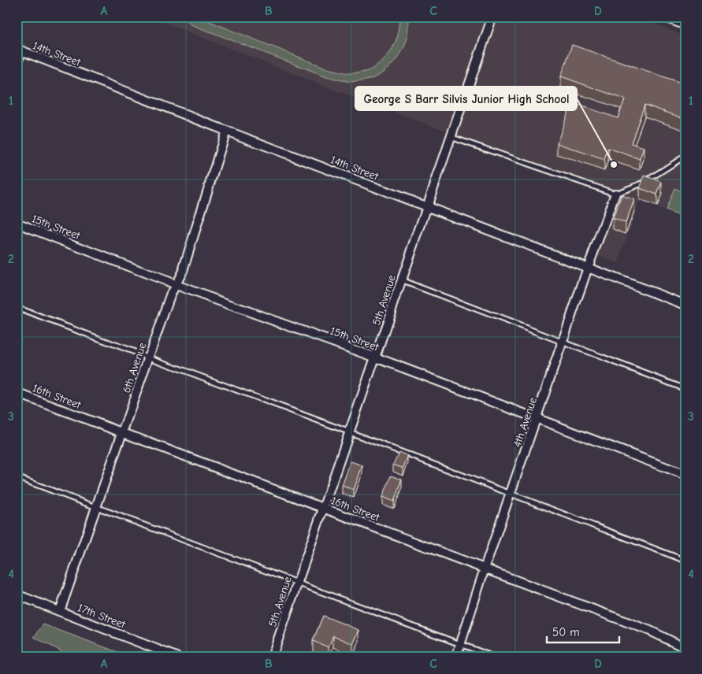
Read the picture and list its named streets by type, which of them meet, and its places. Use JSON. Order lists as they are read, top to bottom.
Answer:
{
  "streets": {
    "street": [
      "14th Street",
      "15th Street",
      "5th Avenue",
      "6th Avenue",
      "16th Street",
      "4th Avenue",
      "17th Street"
    ]
  },
  "crossings": [
    ["14th Street", "5th Avenue"],
    ["14th Street", "6th Avenue"],
    ["14th Street", "4th Avenue"],
    ["15th Street", "5th Avenue"],
    ["15th Street", "6th Avenue"],
    ["15th Street", "4th Avenue"],
    ["5th Avenue", "16th Street"],
    ["6th Avenue", "16th Street"],
    ["6th Avenue", "17th Street"],
    ["16th Street", "4th Avenue"]
  ],
  "places": ["George S Barr Silvis Junior High School"],
  "scale_bar": "50 m",
  "grid": {
    "columns": [
      "A",
      "B",
      "C",
      "D"
    ],
    "rows": [
      "1",
      "2",
      "3",
      "4"
    ]
  }
}
